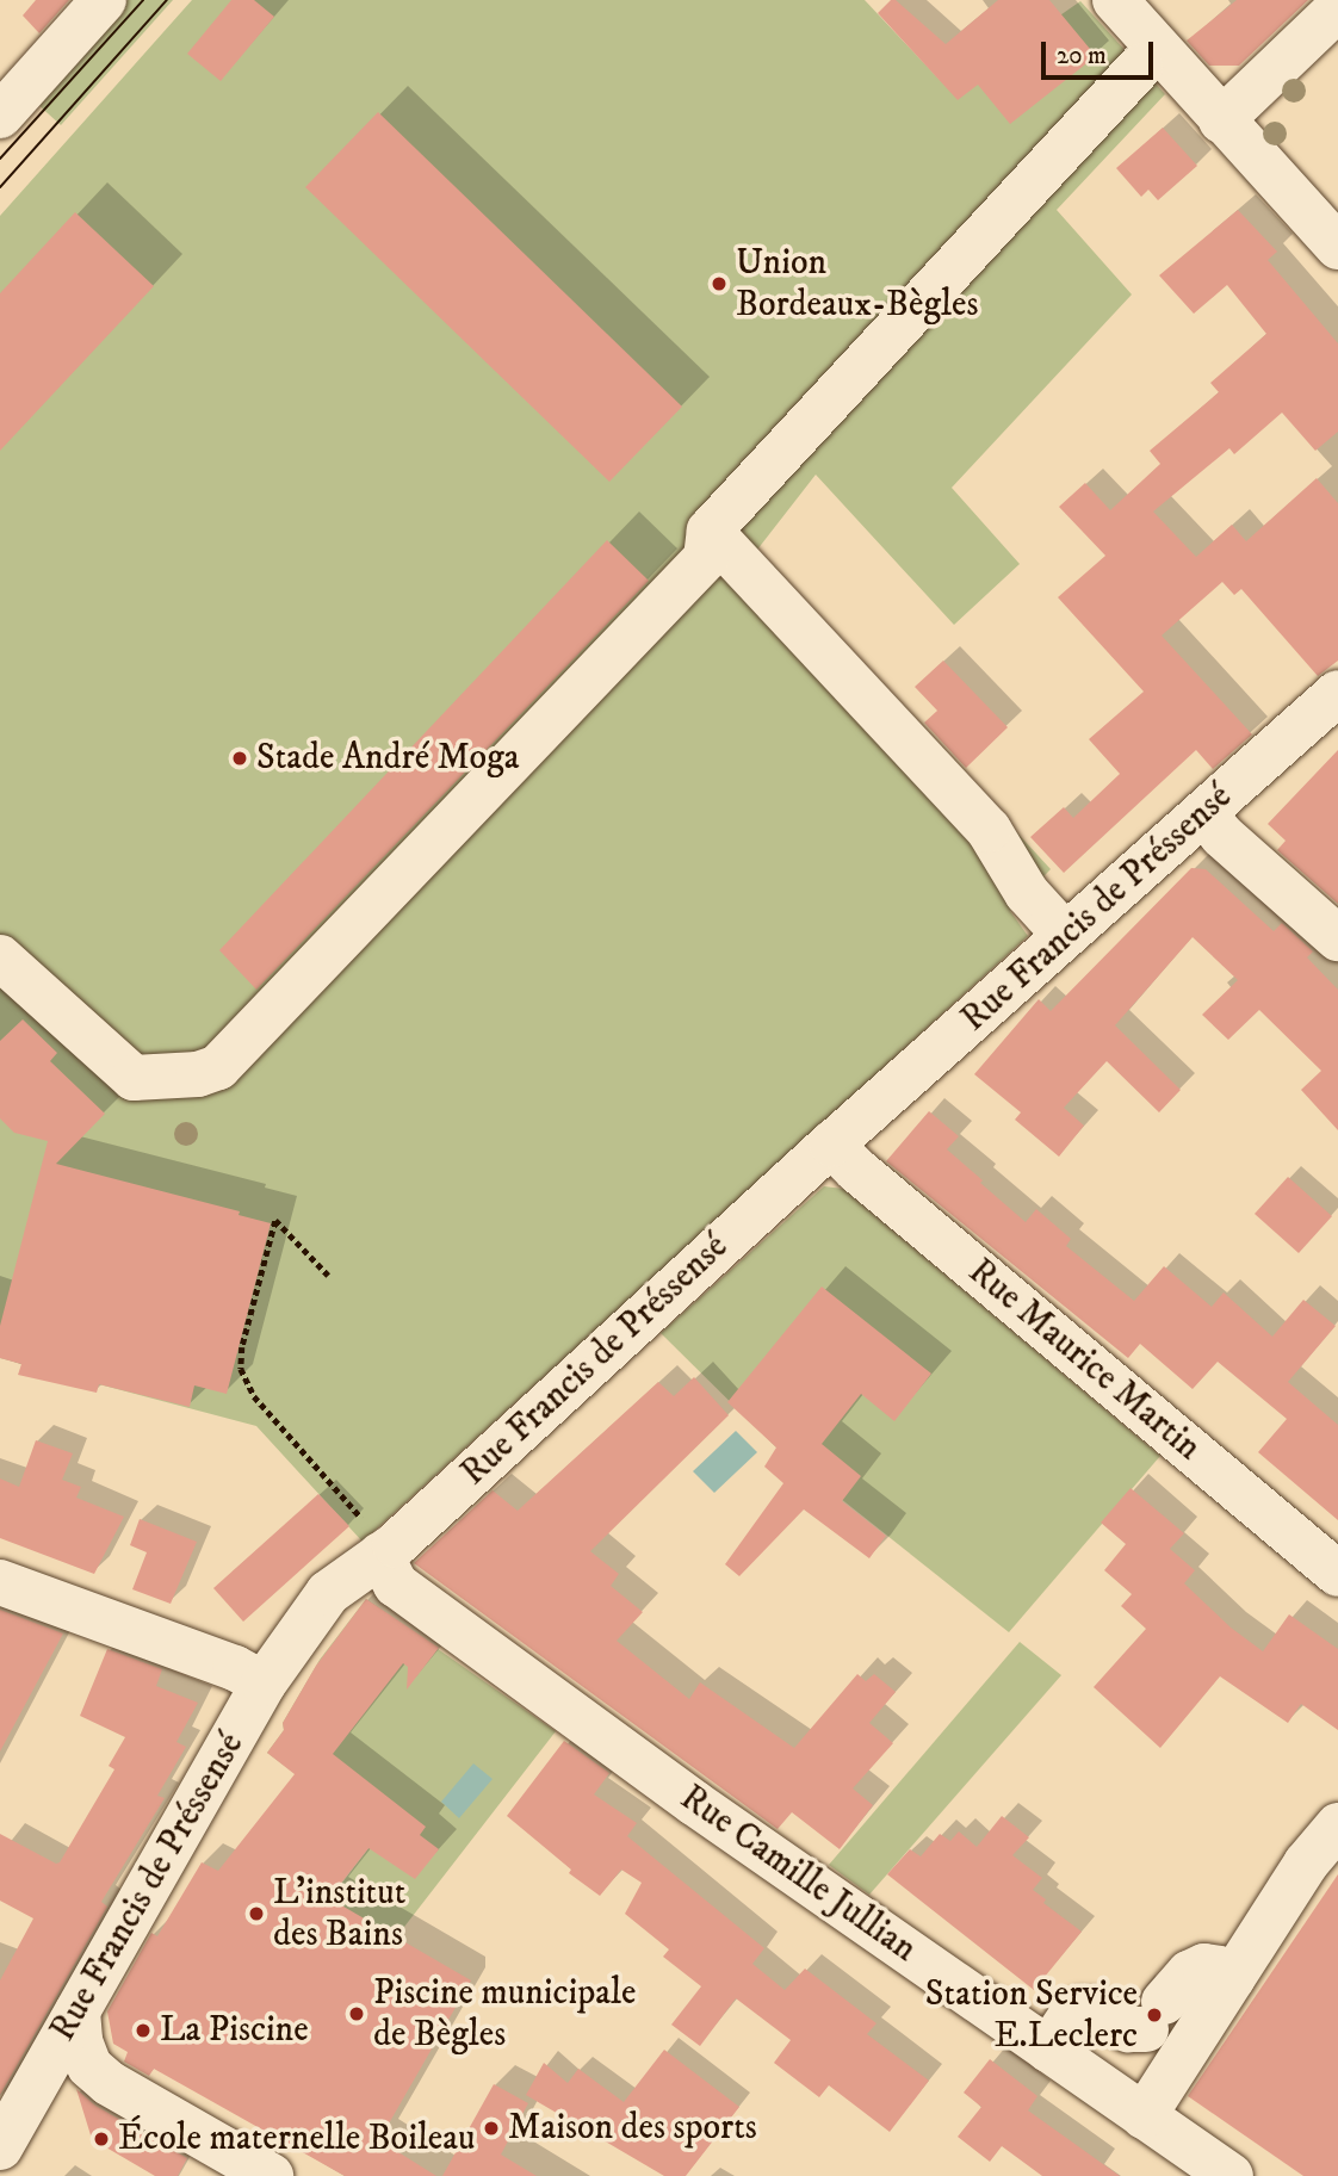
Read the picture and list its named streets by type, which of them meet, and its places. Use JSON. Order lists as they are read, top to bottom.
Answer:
{
  "streets": {
    "street": ["Rue Francis de Préssensé", "Rue Maurice Martin", "Rue Camille Jullian"]
  },
  "crossings": [
    ["Rue Francis de Préssensé", "Rue Maurice Martin"],
    ["Rue Francis de Préssensé", "Rue Camille Jullian"]
  ],
  "places": [
    "Union Bordeaux-Bègles",
    "Stade André Moga",
    "L'institut des Bains",
    "Piscine municipale de Bègles",
    "Station Service E.Leclerc",
    "La Piscine",
    "Maison des sports",
    "École maternelle Boileau"
  ],
  "scale_bar": "20 m"
}
